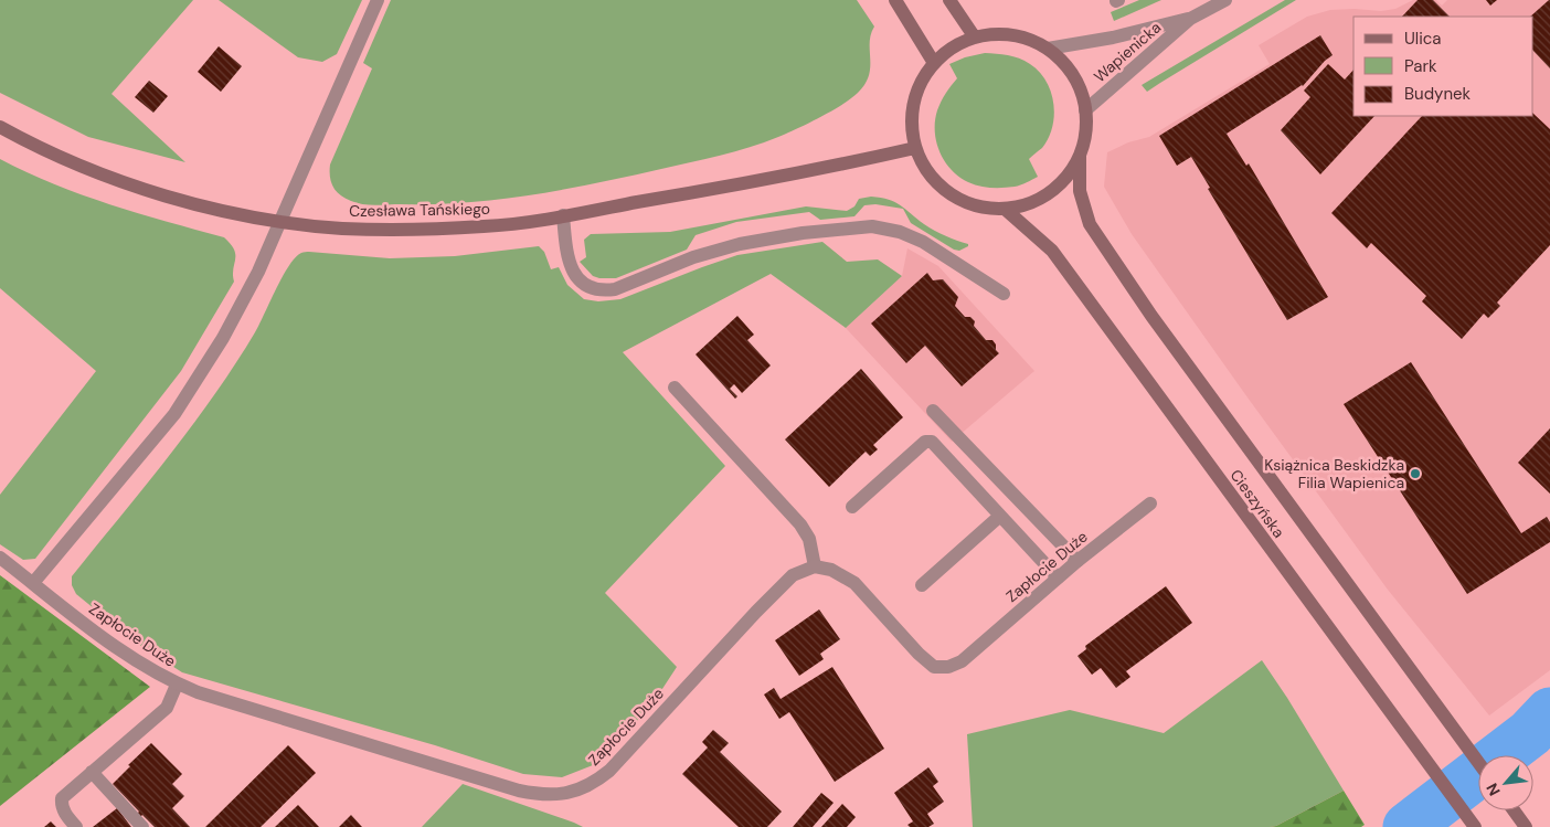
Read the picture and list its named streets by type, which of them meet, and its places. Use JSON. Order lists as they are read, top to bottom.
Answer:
{
  "streets": {
    "main road": ["Czesława Tańskiego", "Cieszyńska"],
    "street": ["Wapienicka", "Zapłocie Duże"]
  },
  "crossings": [
    ["Wapienicka", "Czesława Tańskiego"],
    ["Wapienicka", "Cieszyńska"],
    ["Czesława Tańskiego", "Cieszyńska"]
  ],
  "places": ["Książnica Beskidzka Filia Wapienica"],
  "legend": ["Ulica", "Park", "Budynek"],
  "north": "bottom left"
}
